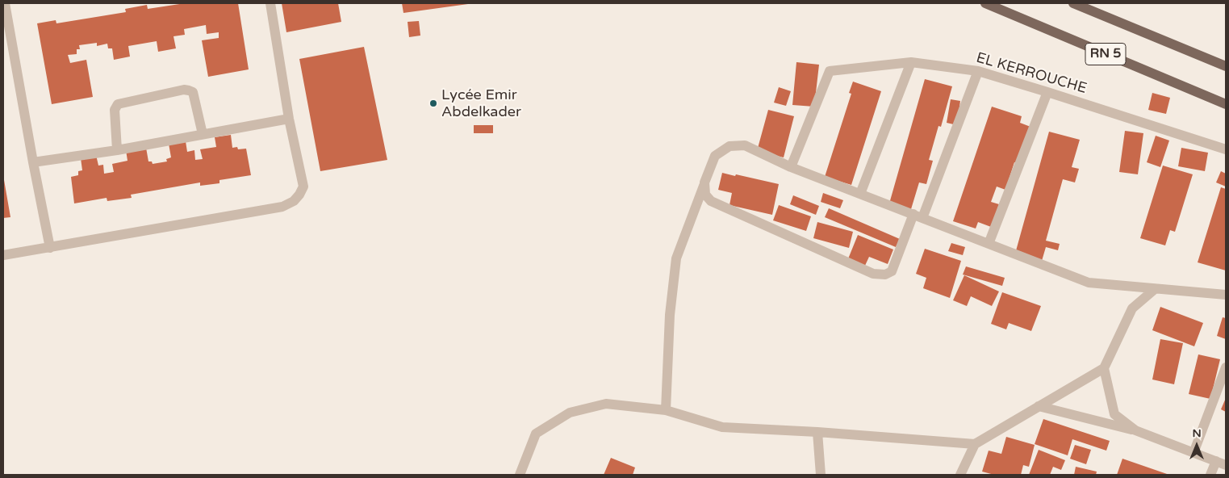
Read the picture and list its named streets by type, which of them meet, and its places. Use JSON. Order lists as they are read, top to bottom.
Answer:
{
  "streets": {
    "main road": ["RN 5"],
    "street": ["EL KERROUCHE"]
  },
  "places": ["Lycée Emir Abdelkader"],
  "north": "top"
}
